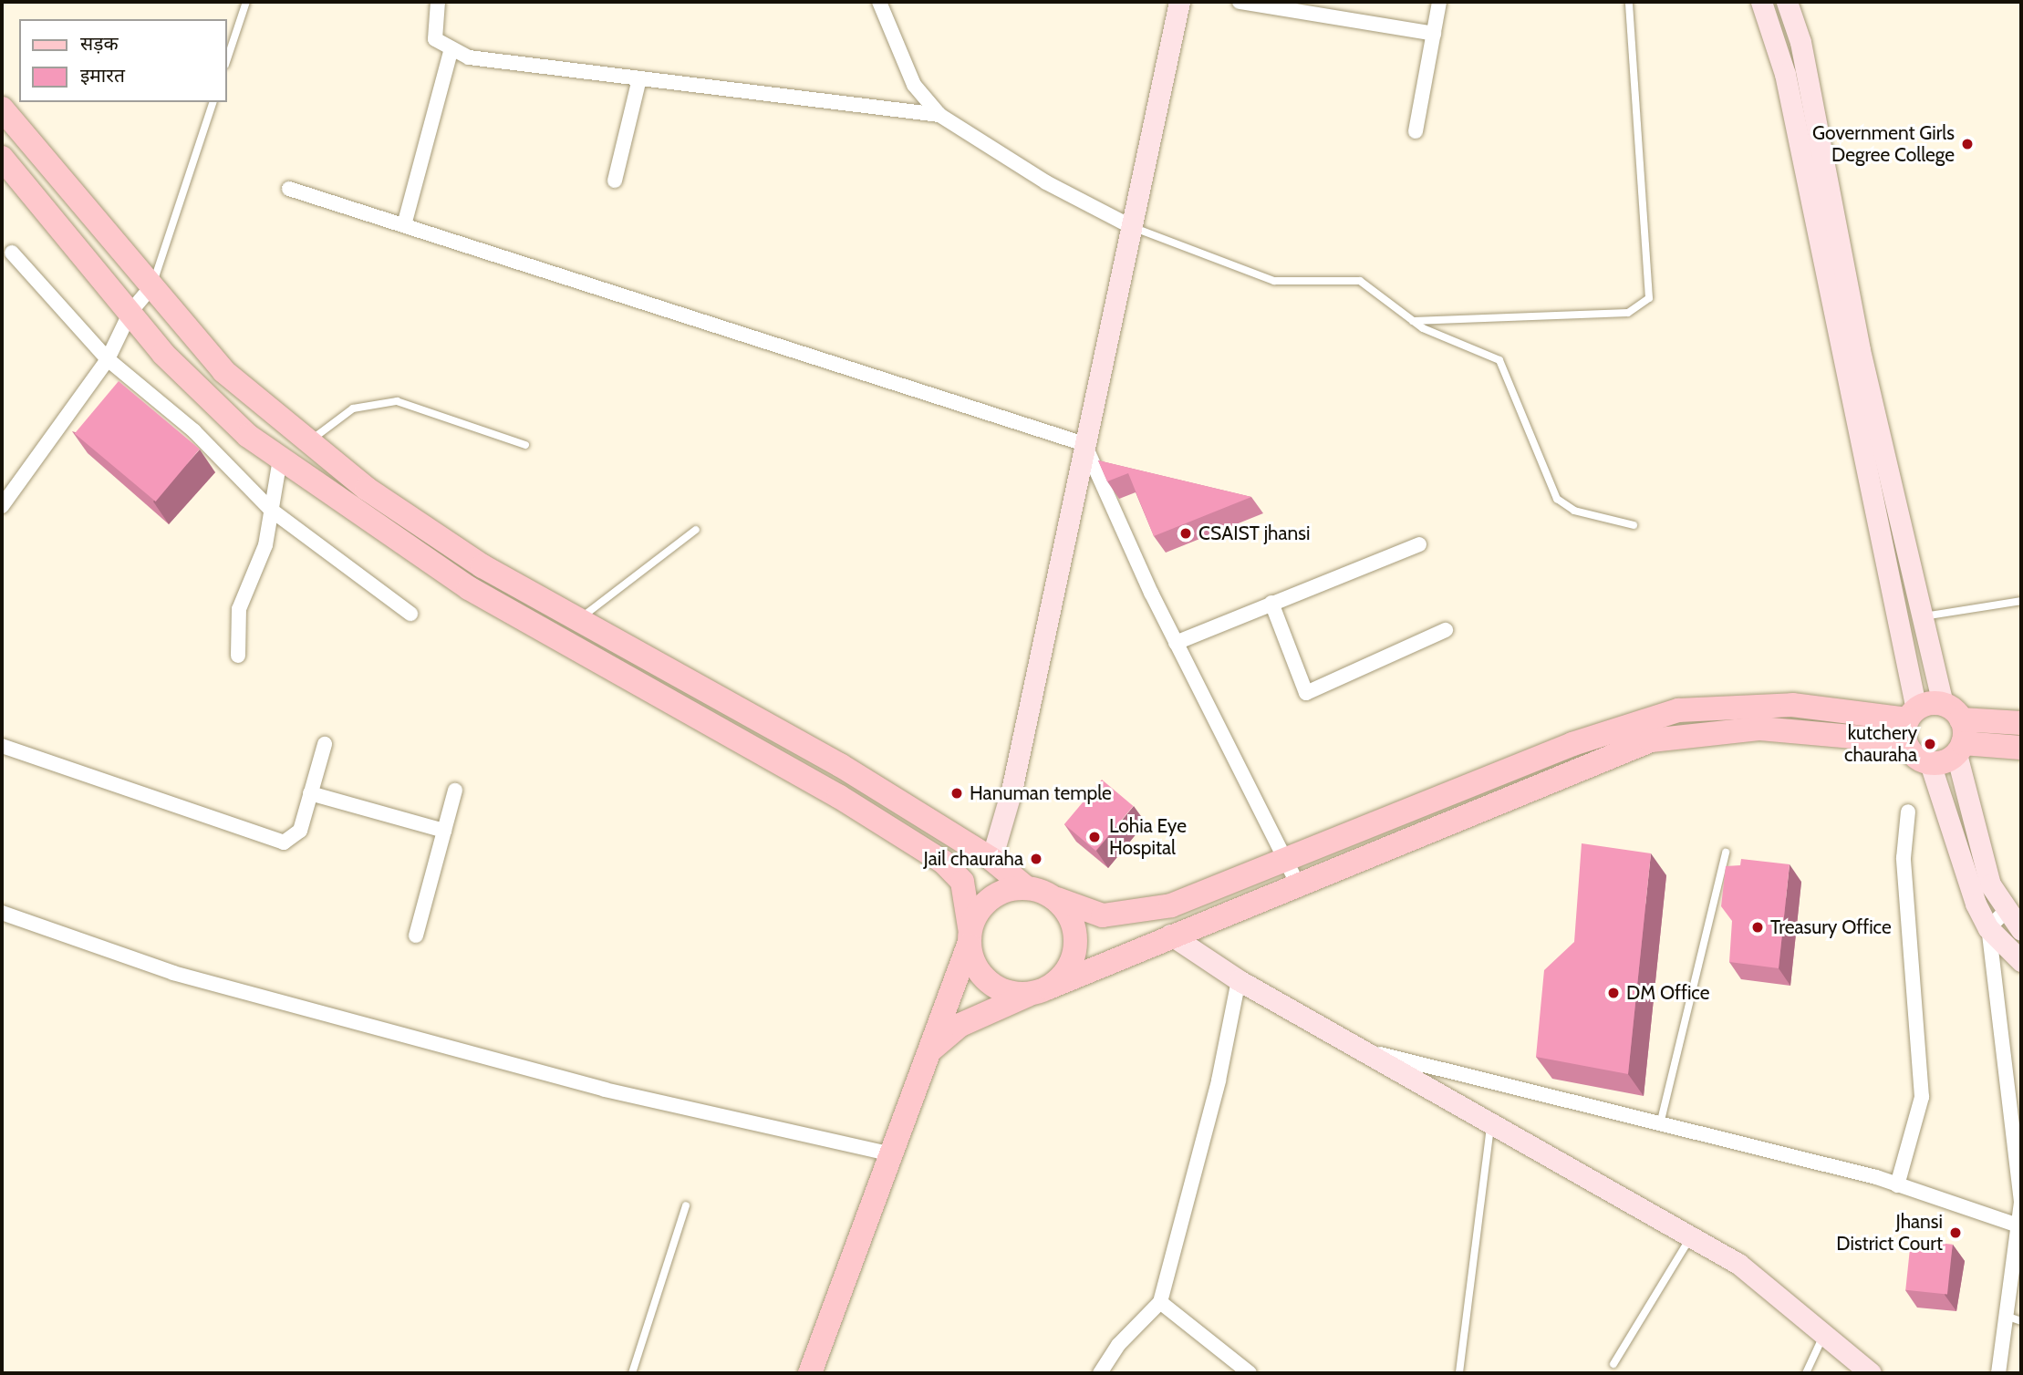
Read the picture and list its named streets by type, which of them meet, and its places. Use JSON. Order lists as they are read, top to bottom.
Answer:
{
  "places": [
    "Government Girls Degree College",
    "CSAIST jhansi",
    "kutchery chauraha",
    "Hanuman temple",
    "Lohia Eye Hospital",
    "Jail chauraha",
    "Treasury Office",
    "DM Office",
    "Jhansi District Court"
  ],
  "legend": ["सड़क", "इमारत"]
}
